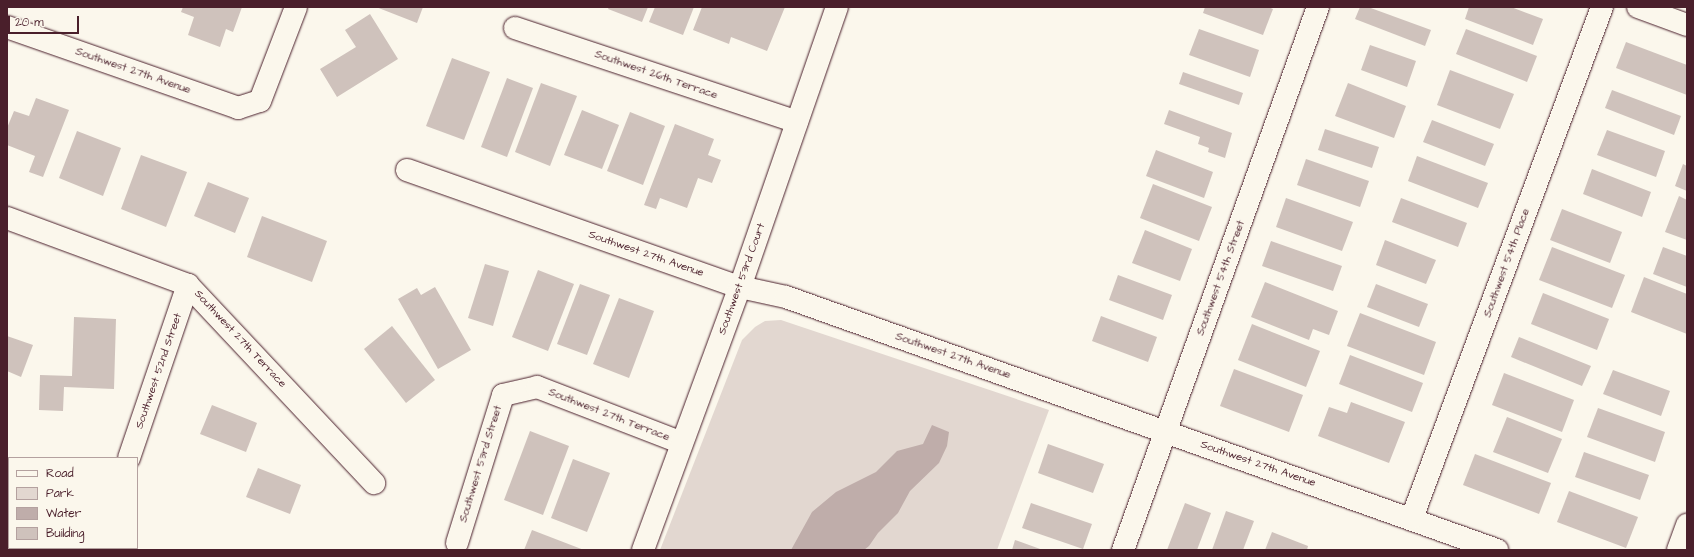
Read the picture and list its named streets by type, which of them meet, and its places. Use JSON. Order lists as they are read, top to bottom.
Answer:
{
  "streets": {
    "street": [
      "Southwest 27th Avenue",
      "Southwest 26th Terrace",
      "Southwest 54th Place",
      "Southwest 54th Street",
      "Southwest 53rd Court",
      "Southwest 27th Terrace",
      "Southwest 52nd Street",
      "Southwest 53rd Street"
    ]
  },
  "crossings": [
    ["Southwest 27th Avenue", "Southwest 54th Place"],
    ["Southwest 27th Avenue", "Southwest 54th Street"],
    ["Southwest 27th Avenue", "Southwest 53rd Court"],
    ["Southwest 26th Terrace", "Southwest 53rd Court"],
    ["Southwest 53rd Court", "Southwest 27th Terrace"],
    ["Southwest 27th Terrace", "Southwest 52nd Street"],
    ["Southwest 27th Terrace", "Southwest 53rd Street"]
  ],
  "legend": [
    "Road",
    "Park",
    "Water",
    "Building"
  ],
  "scale_bar": "20 m"
}
